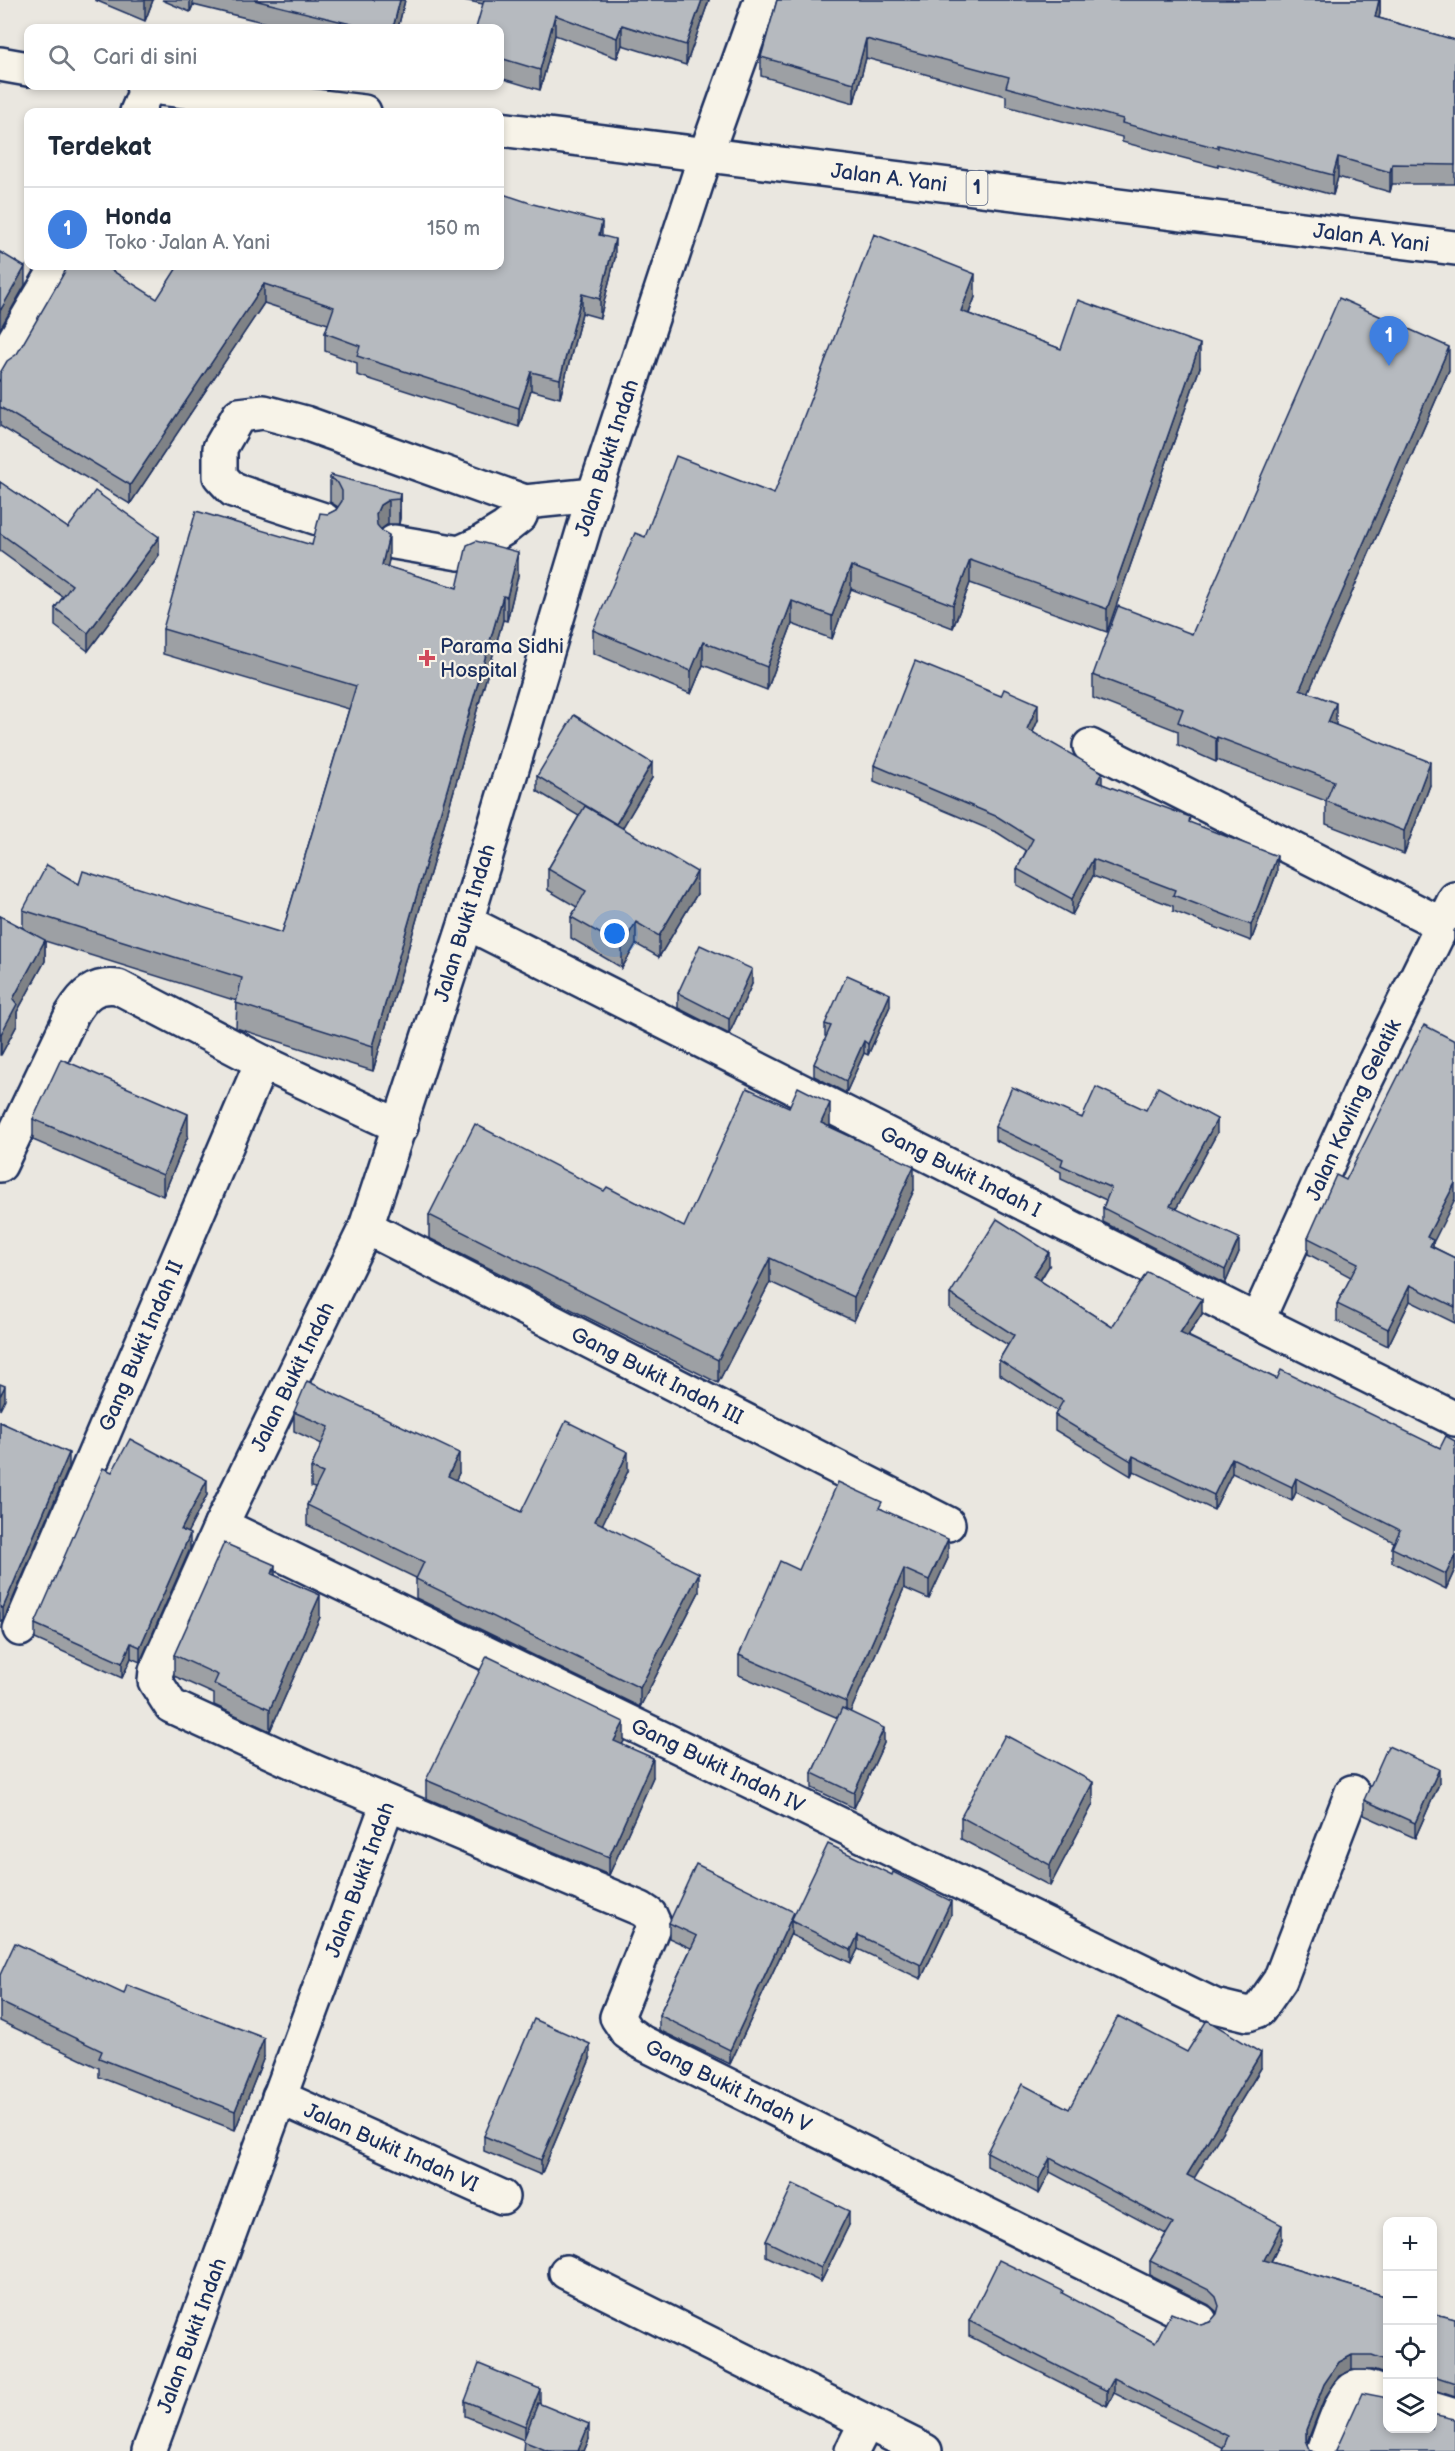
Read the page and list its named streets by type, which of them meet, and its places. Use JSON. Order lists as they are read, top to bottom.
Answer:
{
  "streets": {
    "main road": [
      "Jalan A. Yani",
      "1",
      "Jalan Bukit Indah",
      "Jalan Kavling Gelatik",
      "Gang Bukit Indah I",
      "Gang Bukit Indah II",
      "Gang Bukit Indah III",
      "Gang Bukit Indah IV",
      "Gang Bukit Indah V",
      "Jalan Bukit Indah VI"
    ]
  },
  "crossings": [
    ["Jalan A. Yani", "Jalan Bukit Indah"],
    ["Jalan Bukit Indah", "Gang Bukit Indah I"],
    ["Jalan Bukit Indah", "Gang Bukit Indah III"],
    ["Jalan Bukit Indah", "Gang Bukit Indah IV"],
    ["Jalan Bukit Indah", "Gang Bukit Indah V"],
    ["Jalan Bukit Indah", "Jalan Bukit Indah VI"],
    ["Jalan Kavling Gelatik", "Gang Bukit Indah I"]
  ],
  "places": {
    "health": ["Parama Sidhi Hospital"]
  },
  "page": {
    "search": "Cari di sini",
    "heading": "Terdekat",
    "list": [
      {
        "mark": "1",
        "name": "Honda",
        "note": "Toko · Jalan A. Yani",
        "value": "150 m"
      }
    ],
    "pins": "1",
    "map_buttons": ["+", "−"]
  }
}
